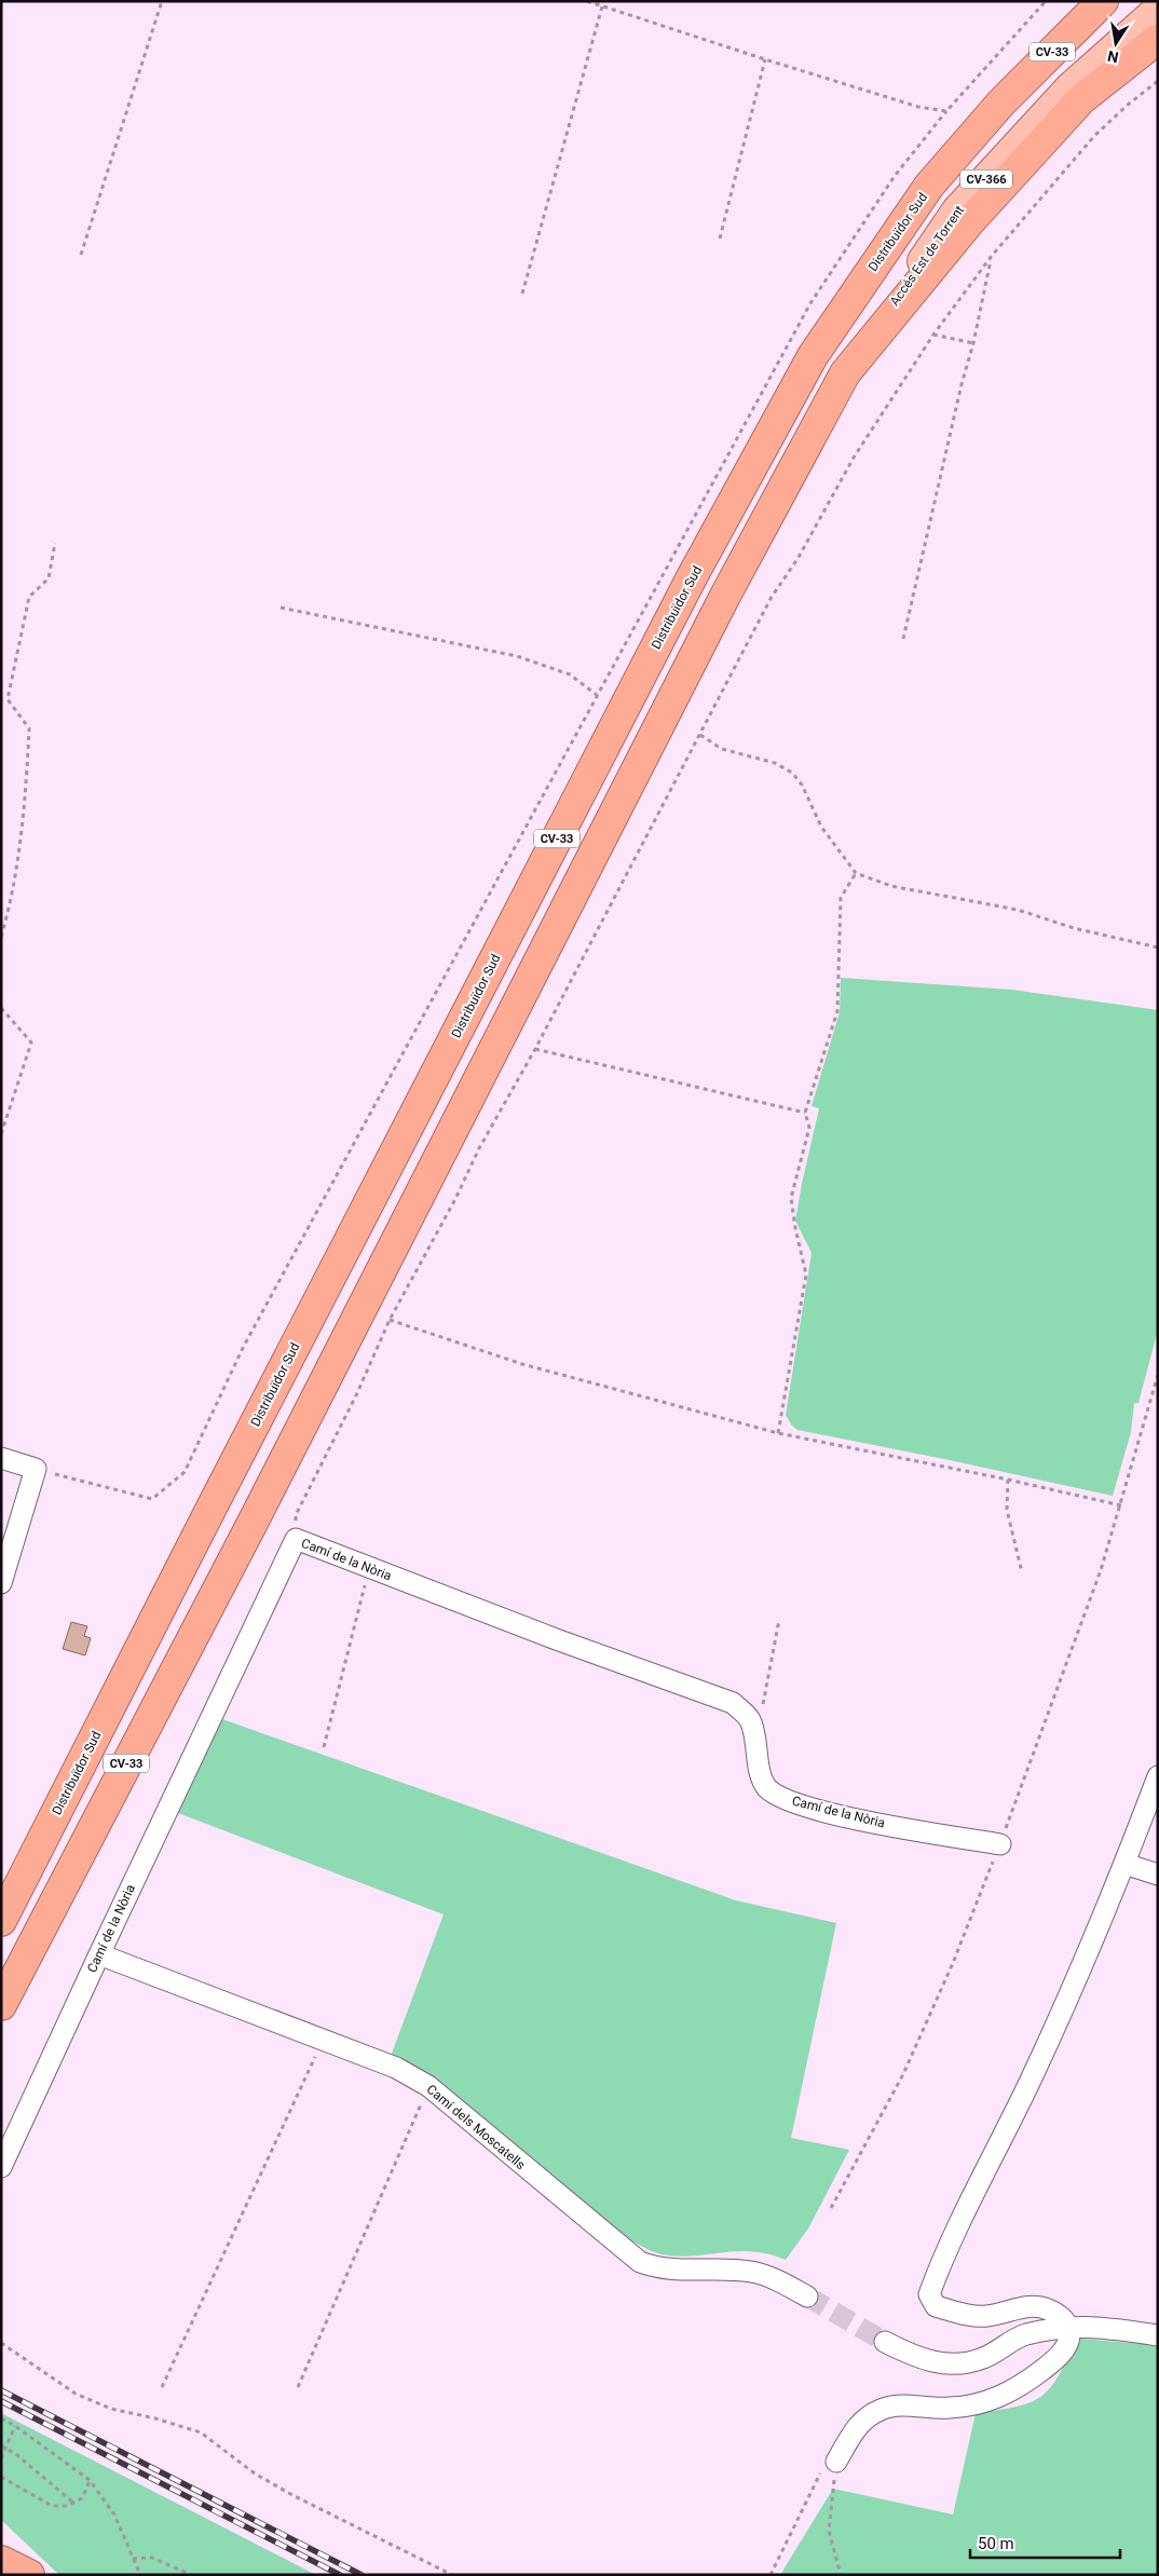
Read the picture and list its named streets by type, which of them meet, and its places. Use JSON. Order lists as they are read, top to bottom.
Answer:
{
  "streets": {
    "highway": ["CV-33", "Distribuïdor Sud"],
    "main road": ["CV-366", "Accés Est de Torrent"],
    "street": ["Camí de la Nòria", "Camí dels Moscatells"]
  },
  "crossings": [
    ["CV-33", "Distribuïdor Sud"],
    ["CV-33", "Accés Est de Torrent"],
    ["Camí de la Nòria", "Camí dels Moscatells"]
  ],
  "scale_bar": "50 m",
  "north": "bottom"
}
